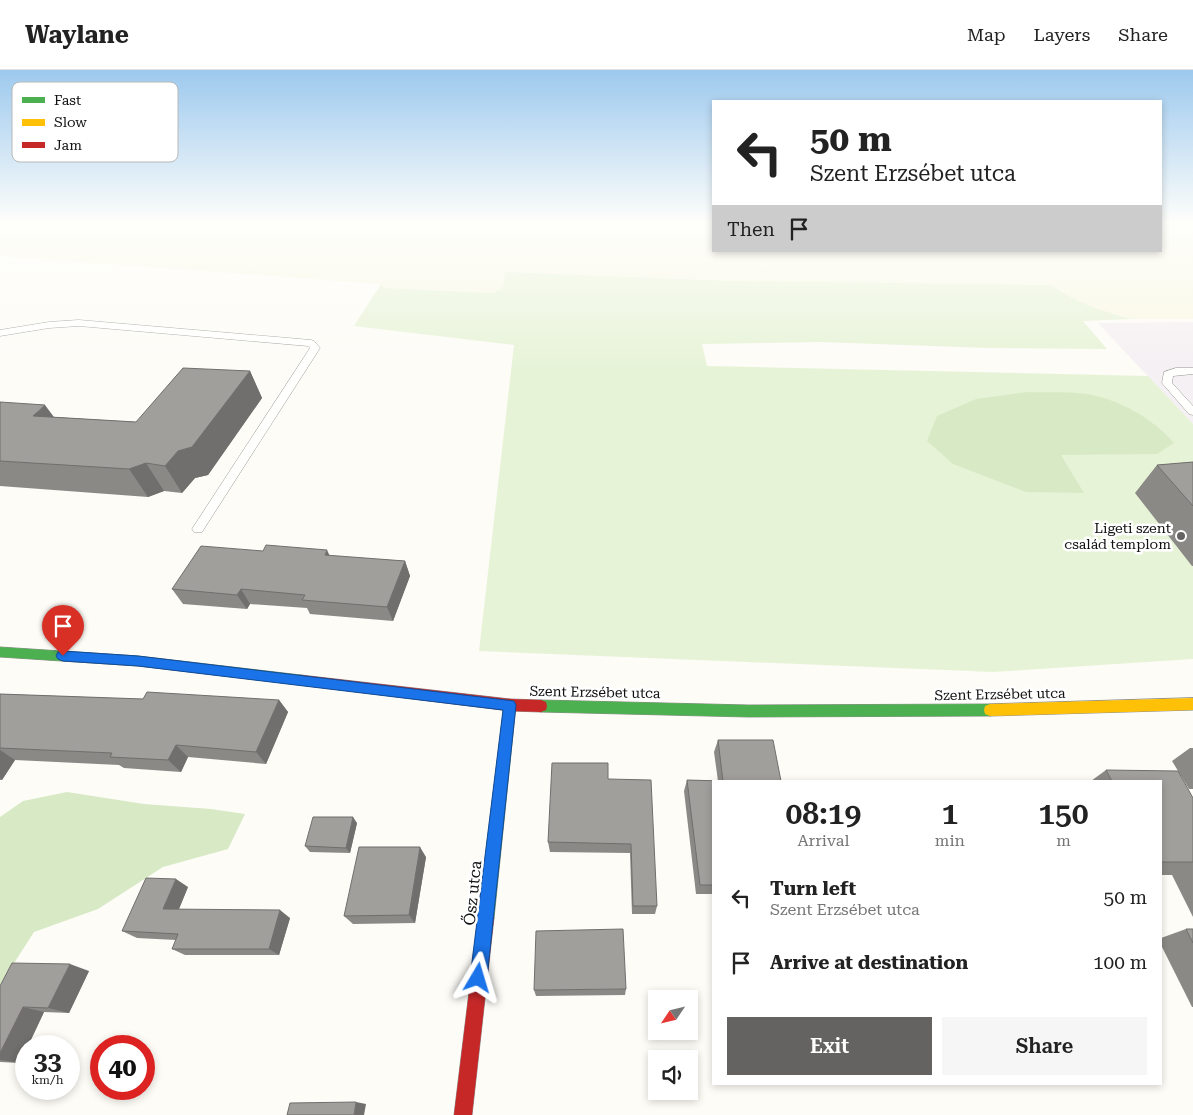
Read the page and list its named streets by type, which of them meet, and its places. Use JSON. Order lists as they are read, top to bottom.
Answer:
{
  "streets": {
    "street": ["Szent Erzsébet utca", "Ősz utca"]
  },
  "crossings": [
    ["Szent Erzsébet utca", "Ősz utca"]
  ],
  "places": ["Ligeti szent család templom"],
  "legend": ["Fast", "Slow", "Jam"],
  "north": "bottom left",
  "page": {
    "header": "Waylane",
    "nav": ["Map", "Layers", "Share"],
    "turn": ["50 m", "Szent Erzsébet utca"],
    "then": "Then",
    "eta": [
      "08:19",
      "Arrival",
      "1",
      "min",
      "150",
      "m"
    ],
    "list": [
      {
        "name": "Turn left",
        "note": "Szent Erzsébet utca",
        "value": "50 m"
      },
      {
        "name": "Arrive at destination",
        "value": "100 m"
      }
    ],
    "buttons": ["Exit", "Share"],
    "speed": "33 km/h",
    "limit": "40"
  }
}
